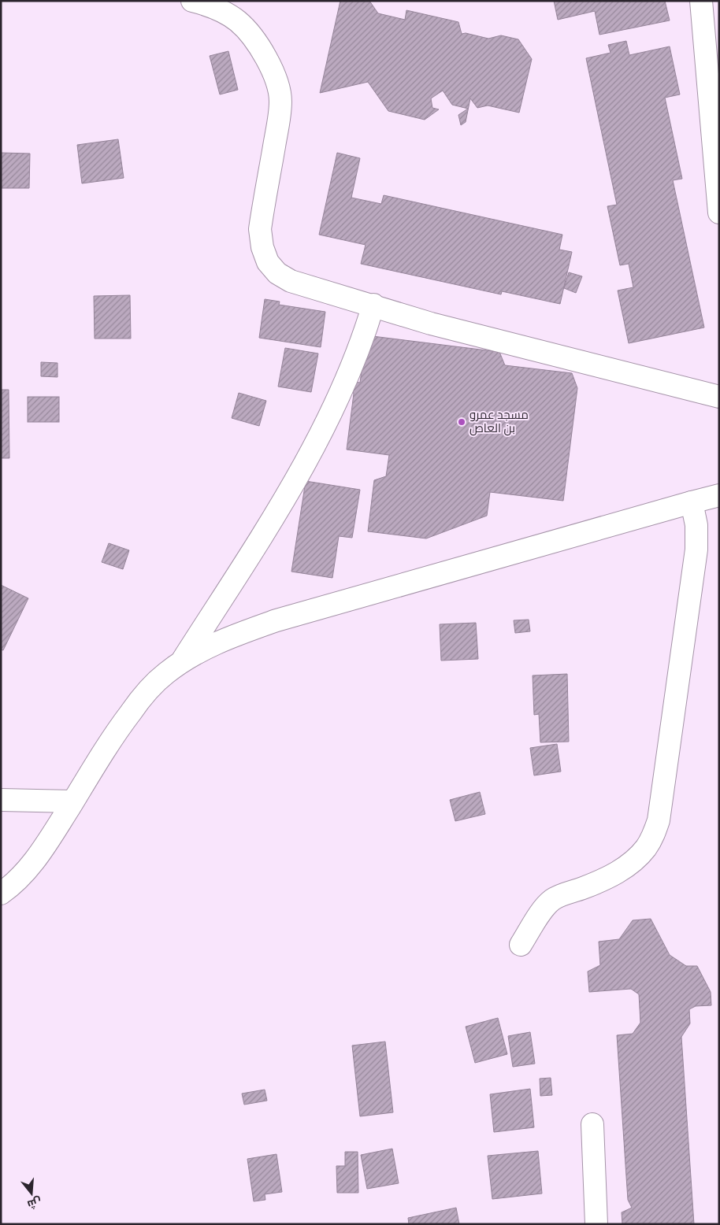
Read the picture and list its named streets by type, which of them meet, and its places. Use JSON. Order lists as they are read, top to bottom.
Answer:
{
  "places": ["مسجد عمرو بن العاص"],
  "north": "bottom"
}
